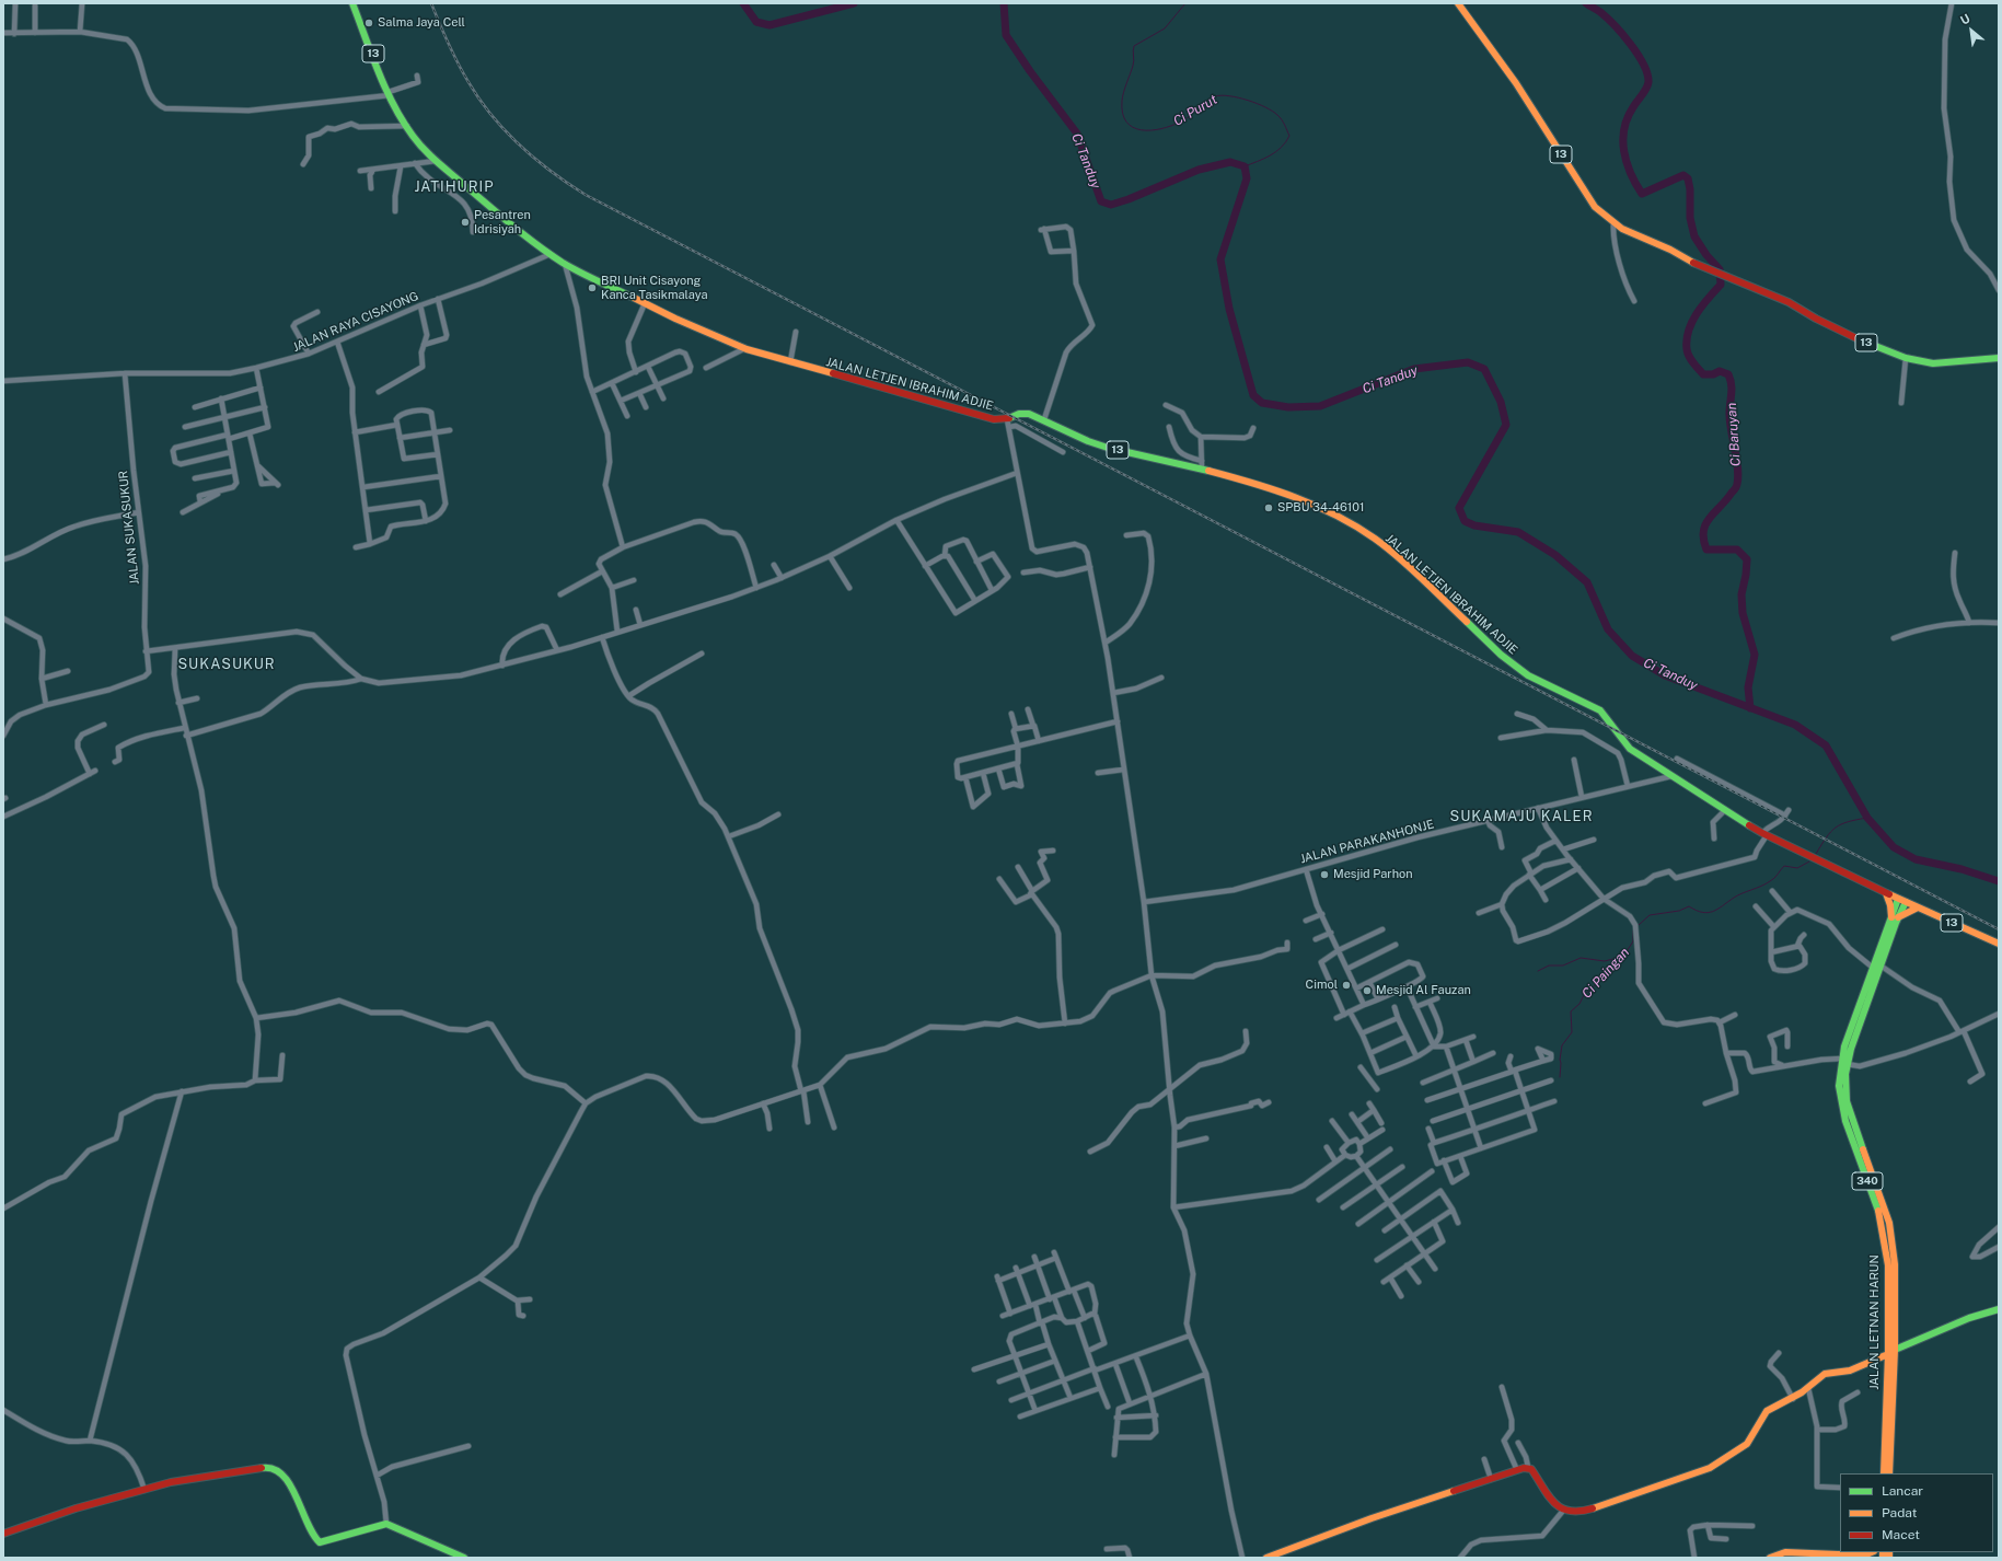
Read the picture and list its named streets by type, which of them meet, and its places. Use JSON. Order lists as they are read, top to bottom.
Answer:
{
  "streets": {
    "main road": [
      "13",
      "JALAN LETJEN IBRAHIM ADJIE",
      "340",
      "JALAN LETNAN HARUN"
    ],
    "street": ["JALAN RAYA CISAYONG", "JALAN SUKASUKUR", "JALAN PARAKANHONJE"]
  },
  "crossings": [
    ["13", "JALAN LETJEN IBRAHIM ADJIE"],
    ["13", "JALAN LETNAN HARUN"],
    ["JALAN RAYA CISAYONG", "JALAN LETJEN IBRAHIM ADJIE"],
    ["JALAN RAYA CISAYONG", "JALAN SUKASUKUR"],
    ["JALAN LETJEN IBRAHIM ADJIE", "JALAN PARAKANHONJE"]
  ],
  "districts": ["JATIHURIP", "SUKASUKUR", "SUKAMAJU KALER"],
  "water": [
    "Ci Purut",
    "Ci Tanduy",
    "Ci Baruyan",
    "Ci Paingan"
  ],
  "places": [
    "Salma Jaya Cell",
    "Pesantren Idrisiyah",
    "BRI Unit Cisayong Kanca Tasikmalaya",
    "SPBU 34-46101",
    "Mesjid Parhon",
    "Cimol",
    "Mesjid Al Fauzan"
  ],
  "legend": ["Lancar", "Padat", "Macet"],
  "north": "top left"
}
